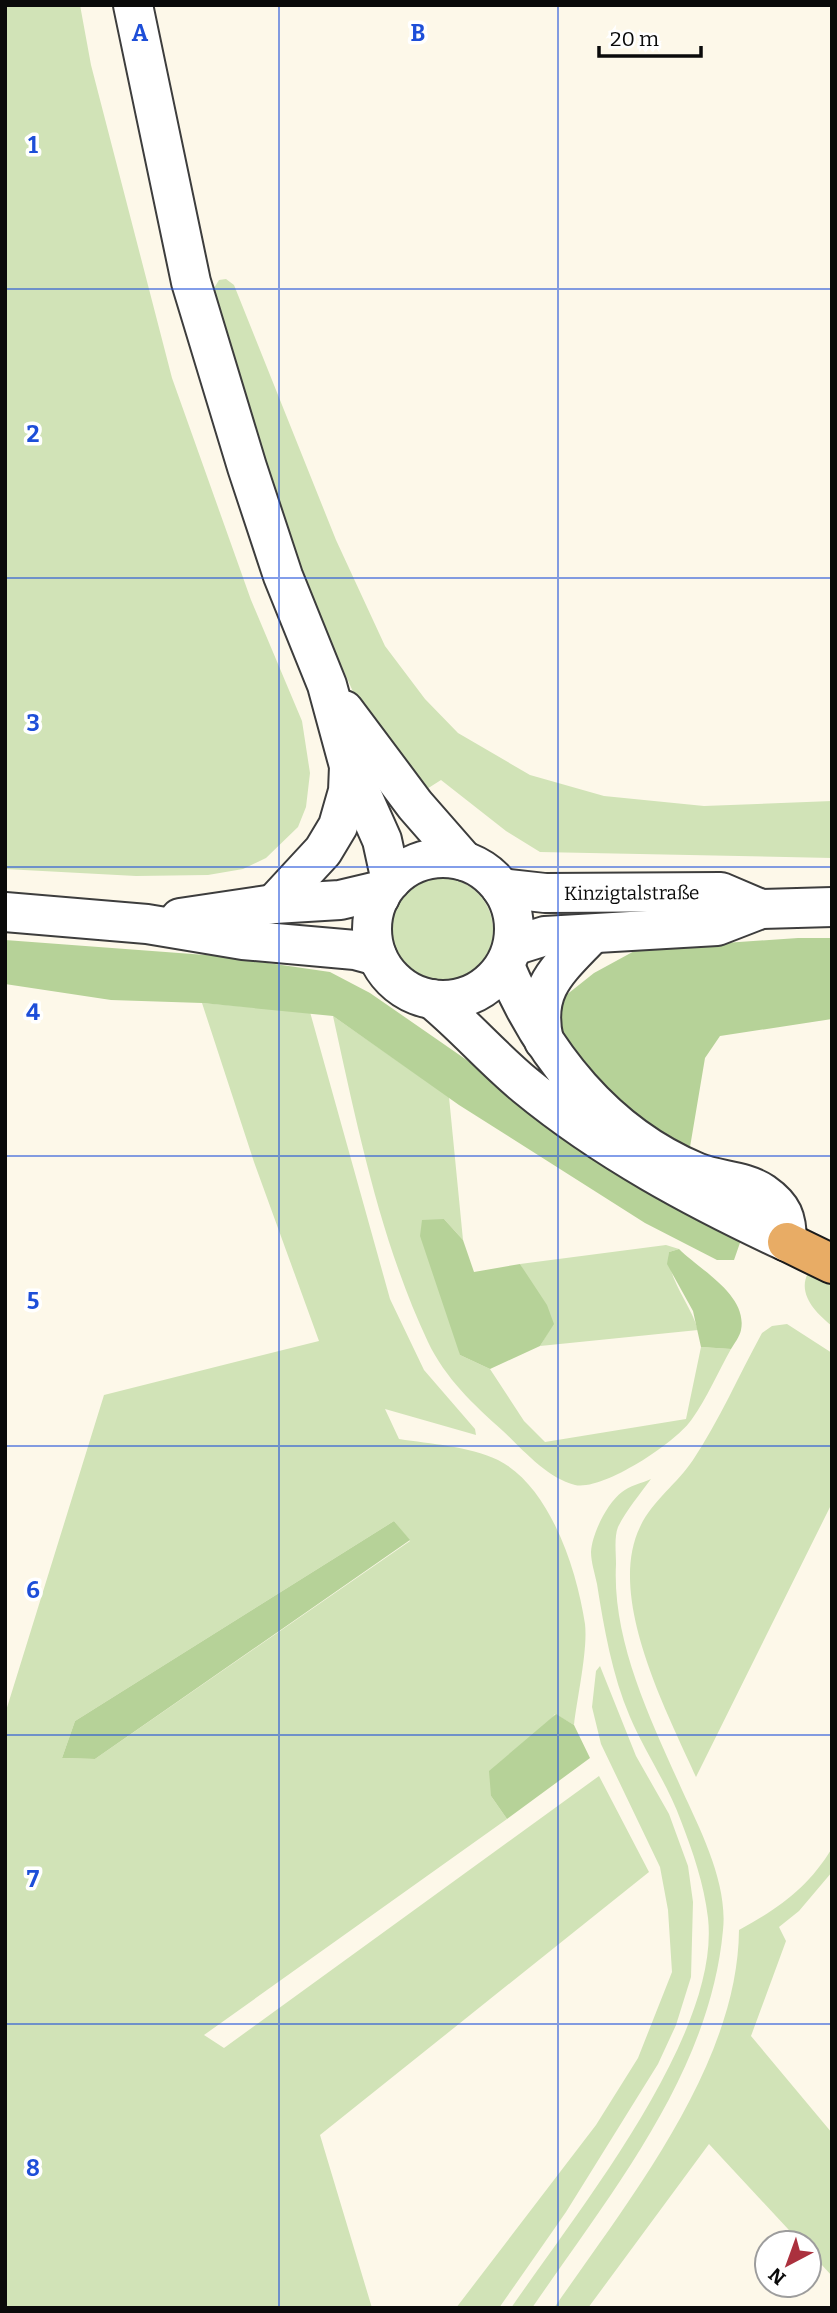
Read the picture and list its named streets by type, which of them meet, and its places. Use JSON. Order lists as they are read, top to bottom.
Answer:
{
  "streets": {
    "street": ["Kinzigtalstraße"]
  },
  "scale_bar": "20 m",
  "north": "bottom left",
  "grid": {
    "columns": ["A", "B"],
    "rows": [
      "1",
      "2",
      "3",
      "4",
      "5",
      "6",
      "7",
      "8"
    ]
  }
}
